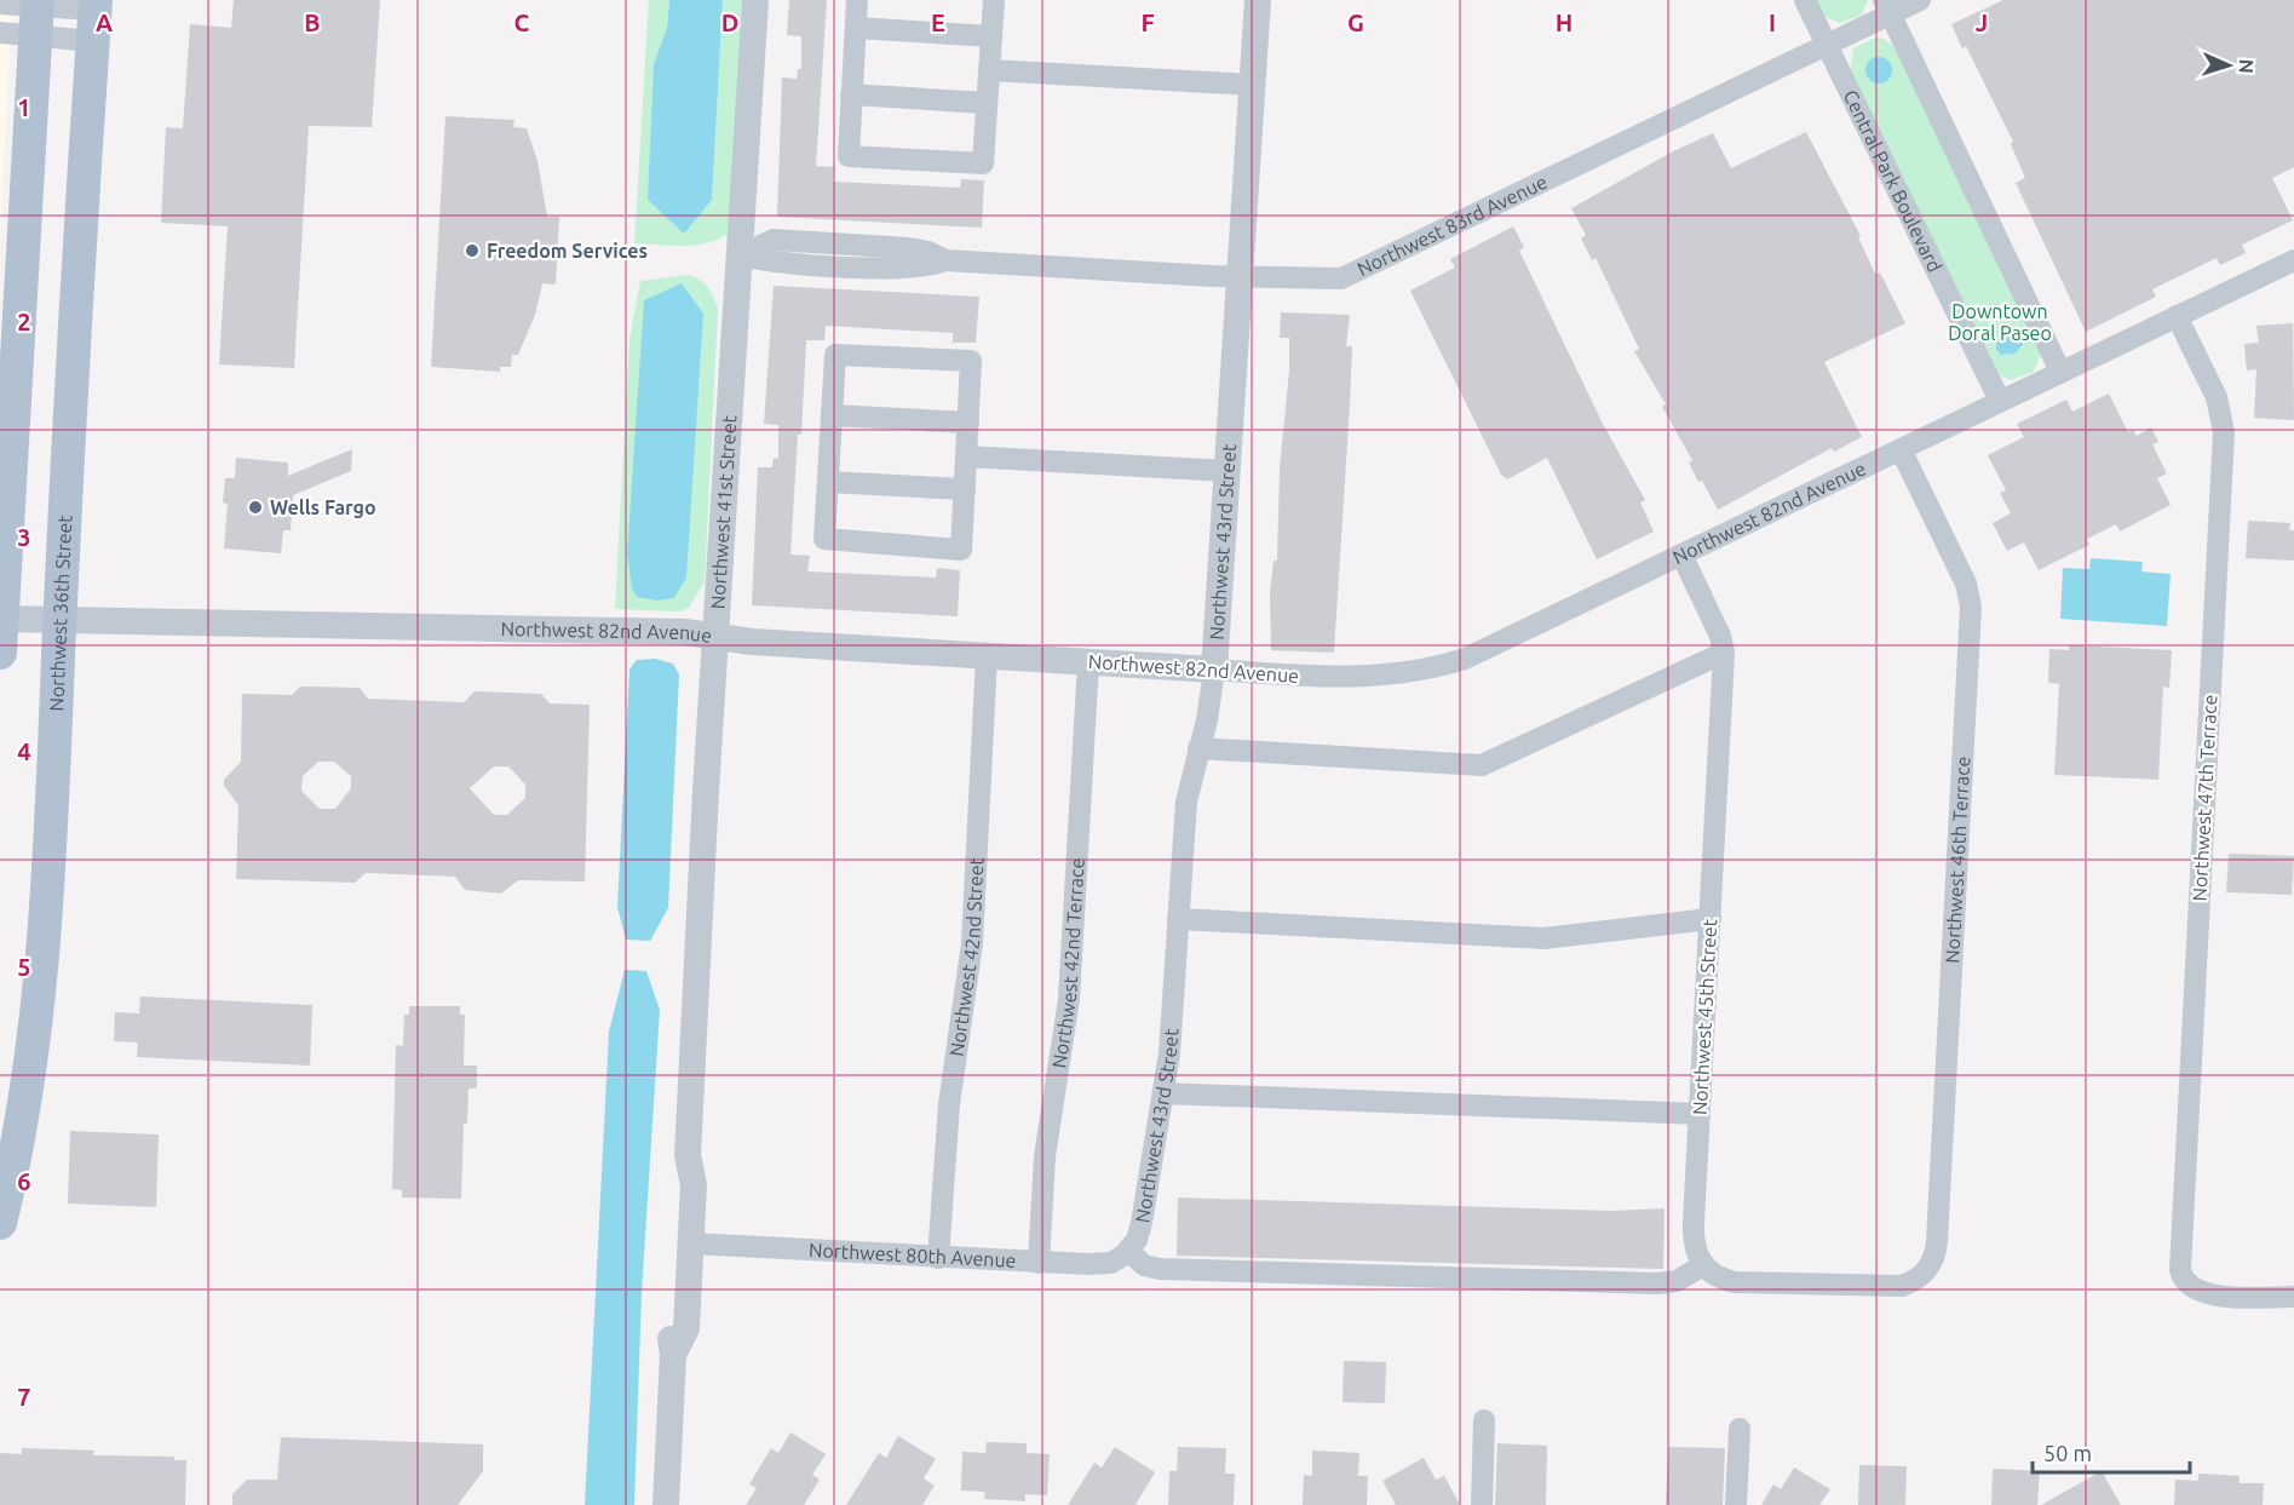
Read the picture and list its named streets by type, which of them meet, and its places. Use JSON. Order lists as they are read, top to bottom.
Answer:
{
  "streets": {
    "main road": ["Northwest 36th Street"],
    "street": [
      "Central Park Boulevard",
      "Northwest 83rd Avenue",
      "Northwest 41st Street",
      "Northwest 82nd Avenue",
      "Northwest 43rd Street",
      "Northwest 47th Terrace",
      "Northwest 46th Terrace",
      "Northwest 42nd Street",
      "Northwest 42nd Terrace",
      "Northwest 45th Street",
      "Northwest 80th Avenue"
    ]
  },
  "crossings": [
    ["Central Park Boulevard", "Northwest 83rd Avenue"],
    ["Central Park Boulevard", "Northwest 82nd Avenue"],
    ["Northwest 83rd Avenue", "Northwest 41st Street"],
    ["Northwest 83rd Avenue", "Northwest 43rd Street"],
    ["Northwest 41st Street", "Northwest 82nd Avenue"],
    ["Northwest 41st Street", "Northwest 80th Avenue"],
    ["Northwest 82nd Avenue", "Northwest 43rd Street"],
    ["Northwest 82nd Avenue", "Northwest 36th Street"],
    ["Northwest 82nd Avenue", "Northwest 47th Terrace"],
    ["Northwest 82nd Avenue", "Northwest 46th Terrace"],
    ["Northwest 82nd Avenue", "Northwest 42nd Street"],
    ["Northwest 82nd Avenue", "Northwest 42nd Terrace"],
    ["Northwest 82nd Avenue", "Northwest 45th Street"],
    ["Northwest 43rd Street", "Northwest 80th Avenue"],
    ["Northwest 46th Terrace", "Northwest 45th Street"],
    ["Northwest 42nd Street", "Northwest 80th Avenue"],
    ["Northwest 42nd Terrace", "Northwest 80th Avenue"]
  ],
  "parks": ["Downtown Doral Paseo"],
  "places": ["Freedom Services", "Wells Fargo"],
  "scale_bar": "50 m",
  "north": "right",
  "grid": {
    "columns": [
      "A",
      "B",
      "C",
      "D",
      "E",
      "F",
      "G",
      "H",
      "I",
      "J"
    ],
    "rows": [
      "1",
      "2",
      "3",
      "4",
      "5",
      "6",
      "7"
    ]
  }
}
